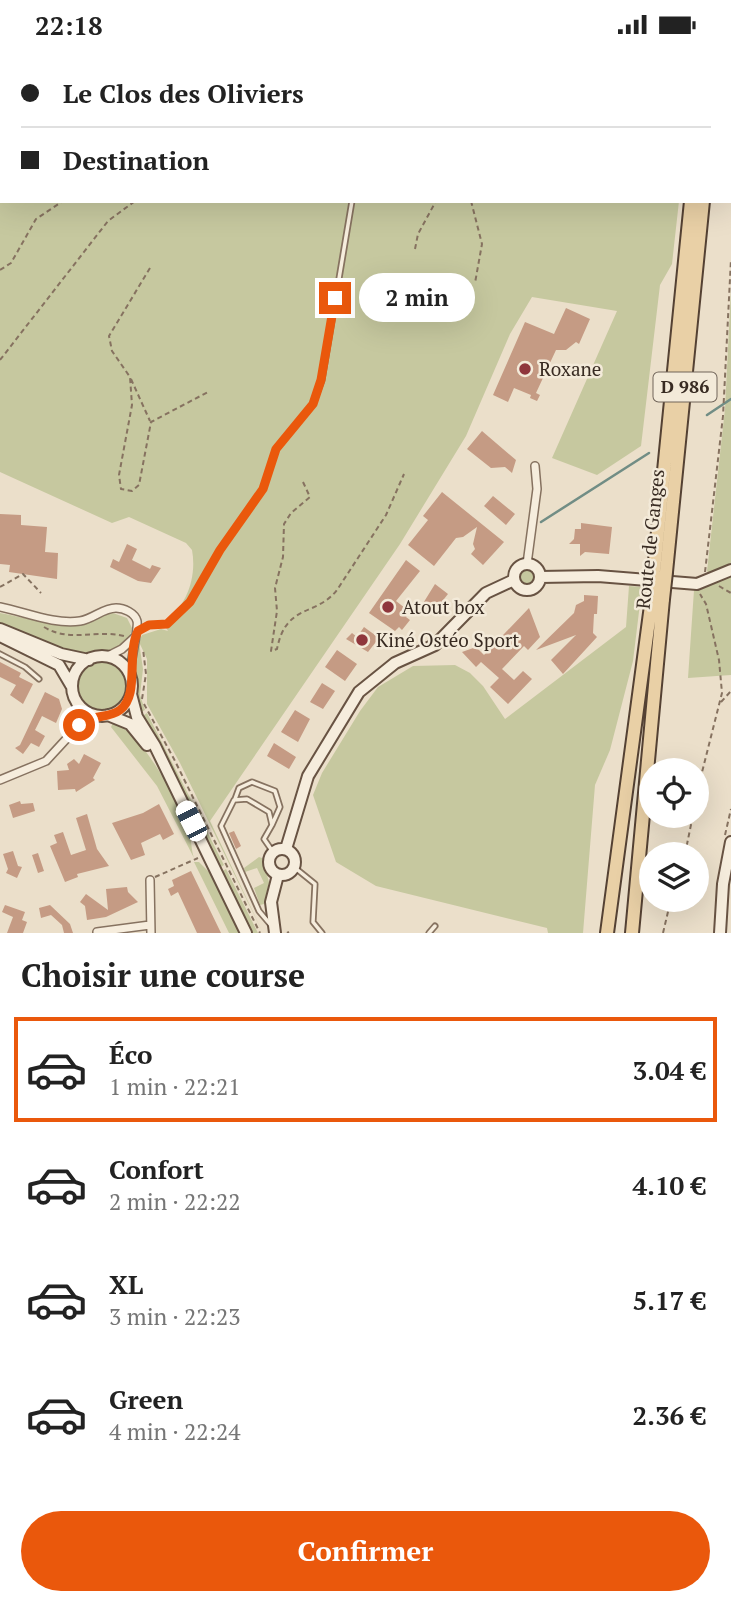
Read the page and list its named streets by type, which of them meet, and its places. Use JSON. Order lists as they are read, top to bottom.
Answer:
{
  "streets": {
    "main road": ["D 986", "Route de Ganges"]
  },
  "crossings": [
    ["D 986", "Route de Ganges"]
  ],
  "places": ["Roxane", "Atout box", "Kiné Ostéo Sport"],
  "page": {
    "status": "22:18",
    "banner": ["Le Clos des Oliviers", "Destination"],
    "bubble": "2 min",
    "heading": "Choisir une course",
    "list": [
      {
        "name": "Éco",
        "note": "1 min · 22:21",
        "value": "3.04 €"
      },
      {
        "name": "Confort",
        "note": "2 min · 22:22",
        "value": "4.10 €"
      },
      {
        "name": "XL",
        "note": "3 min · 22:23",
        "value": "5.17 €"
      },
      {
        "name": "Green",
        "note": "4 min · 22:24",
        "value": "2.36 €"
      }
    ],
    "buttons": "Confirmer"
  }
}
